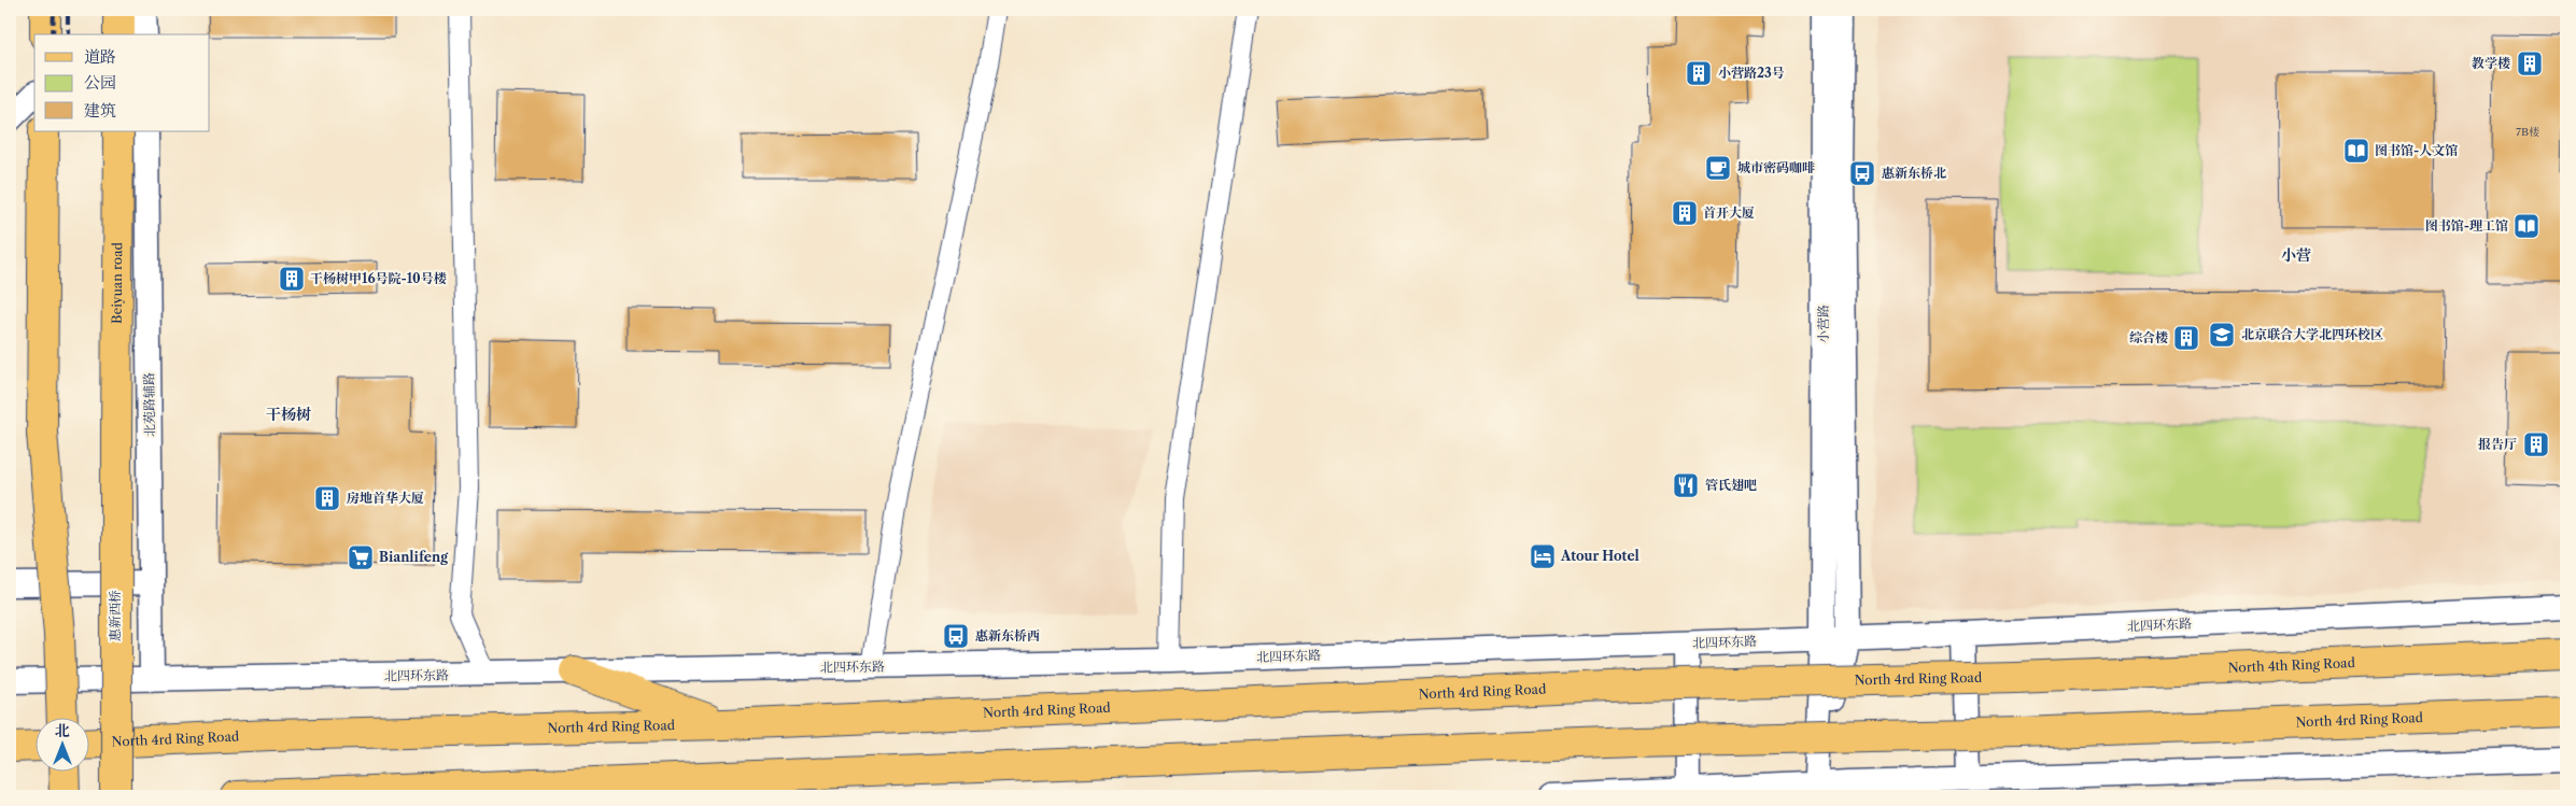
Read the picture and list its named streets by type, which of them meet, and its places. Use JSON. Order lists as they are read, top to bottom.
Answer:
{
  "streets": {
    "main road": [
      "Beiyuan road",
      "惠新西桥",
      "North 4th Ring Road",
      "North 4rd Ring Road"
    ],
    "street": ["小营路", "北苑路辅路", "北四环东路"]
  },
  "crossings": [
    ["Beiyuan road", "惠新西桥"],
    ["小营路", "北四环东路"],
    ["北苑路辅路", "北四环东路"],
    ["North 4th Ring Road", "North 4rd Ring Road"]
  ],
  "districts": ["小营", "干杨树"],
  "places": {
    "building": [
      "教学楼",
      "小营路23号",
      "首开大厦",
      "干杨树甲16号院-10号楼",
      "综合楼",
      "报告厅",
      "房地首华大厦"
    ],
    "library": ["图书馆-人文馆", "图书馆-理工馆"],
    "cafe": ["城市密码咖啡"],
    "bus stop": ["惠新东桥北", "惠新东桥西"],
    "school or university": ["北京联合大学北四环校区"],
    "restaurant": ["管氏翅吧"],
    "hotel": ["Atour Hotel"],
    "supermarket": ["Bianlifeng"]
  },
  "house_numbers": ["7B楼"],
  "legend": ["道路", "公园", "建筑"],
  "north": "top"
}
